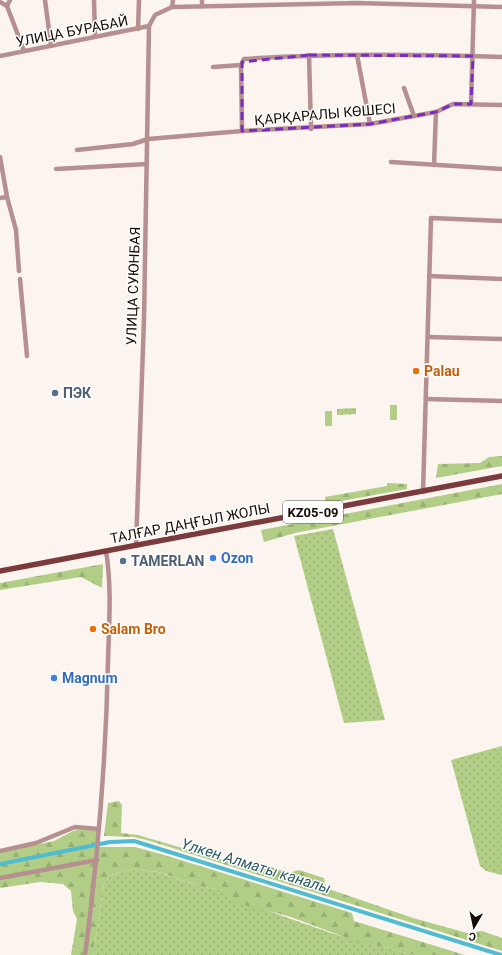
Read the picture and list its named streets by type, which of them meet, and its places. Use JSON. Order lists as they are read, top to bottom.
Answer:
{
  "streets": {
    "main road": ["KZ05-09", "ТАЛҒАР ДАҢҒЫЛ ЖОЛЫ"],
    "street": ["УЛИЦА БУРАБАЙ", "ҚАРҚАРАЛЫ КӨШЕСІ", "УЛИЦА СУЮНБАЯ"]
  },
  "crossings": [
    ["УЛИЦА БУРАБАЙ", "УЛИЦА СУЮНБАЯ"],
    ["ҚАРҚАРАЛЫ КӨШЕСІ", "УЛИЦА СУЮНБАЯ"],
    ["УЛИЦА СУЮНБАЯ", "ТАЛҒАР ДАҢҒЫЛ ЖОЛЫ"]
  ],
  "water": ["Үлкен Алматы каналы"],
  "places": [
    "Palau",
    "ПЭК",
    "Ozon",
    "TAMERLAN",
    "Salam Bro",
    "Magnum"
  ],
  "north": "bottom"
}
